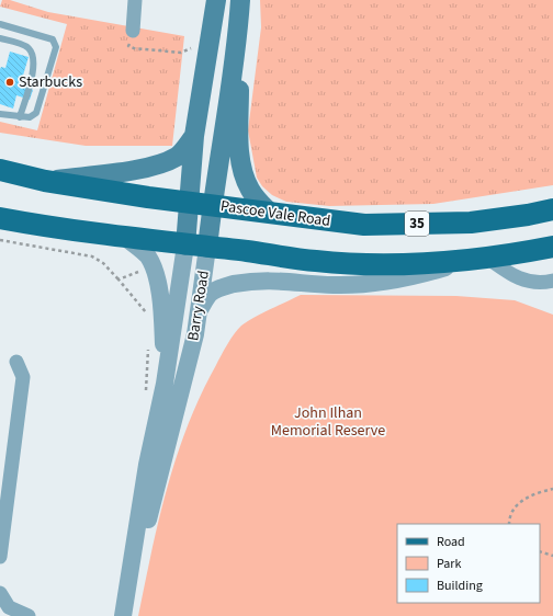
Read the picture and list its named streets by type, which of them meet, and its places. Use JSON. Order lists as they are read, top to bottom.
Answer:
{
  "streets": {
    "main road": ["Pascoe Vale Road", "35", "Barry Road"]
  },
  "crossings": [
    ["Pascoe Vale Road", "Barry Road"]
  ],
  "parks": ["John Ilhan Memorial Reserve"],
  "places": ["Starbucks"],
  "legend": ["Road", "Park", "Building"]
}
